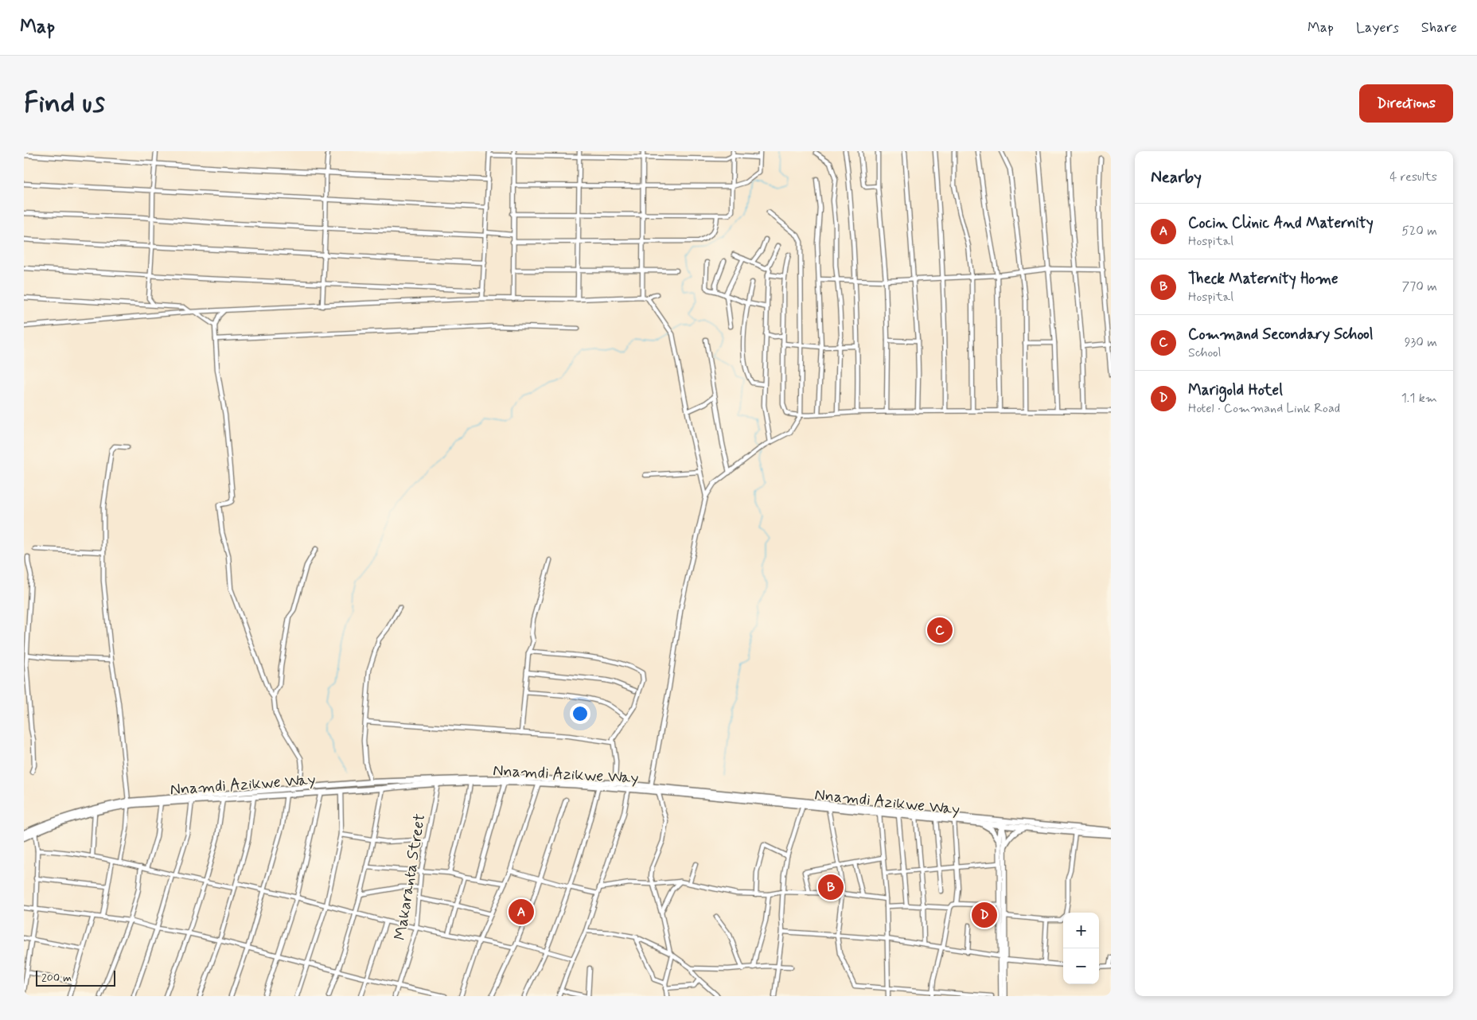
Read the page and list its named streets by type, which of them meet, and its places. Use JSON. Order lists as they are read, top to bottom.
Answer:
{
  "streets": {
    "highway": ["Nnamdi Azikwe Way"],
    "street": ["Makaranta Street"]
  },
  "crossings": [
    ["Nnamdi Azikwe Way", "Makaranta Street"]
  ],
  "scale_bar": "200 m",
  "page": {
    "header": "Map",
    "nav": ["Map", "Layers", "Share"],
    "buttons": "Directions",
    "title": "Find us",
    "heading": ["Nearby", "4 results"],
    "list": [
      {
        "mark": "A",
        "name": "Cocin Clinic And Maternity",
        "note": "Hospital",
        "value": "520 m"
      },
      {
        "mark": "B",
        "name": "Theck Maternity Home",
        "note": "Hospital",
        "value": "770 m"
      },
      {
        "mark": "C",
        "name": "Command Secondary School",
        "note": "School",
        "value": "930 m"
      },
      {
        "mark": "D",
        "name": "Marigold Hotel",
        "note": "Hotel · Command Link Road",
        "value": "1.1 km"
      }
    ],
    "pins": [
      "C",
      "B",
      "A",
      "D"
    ],
    "map_buttons": ["+", "−"],
    "scale": "200 m"
  }
}
